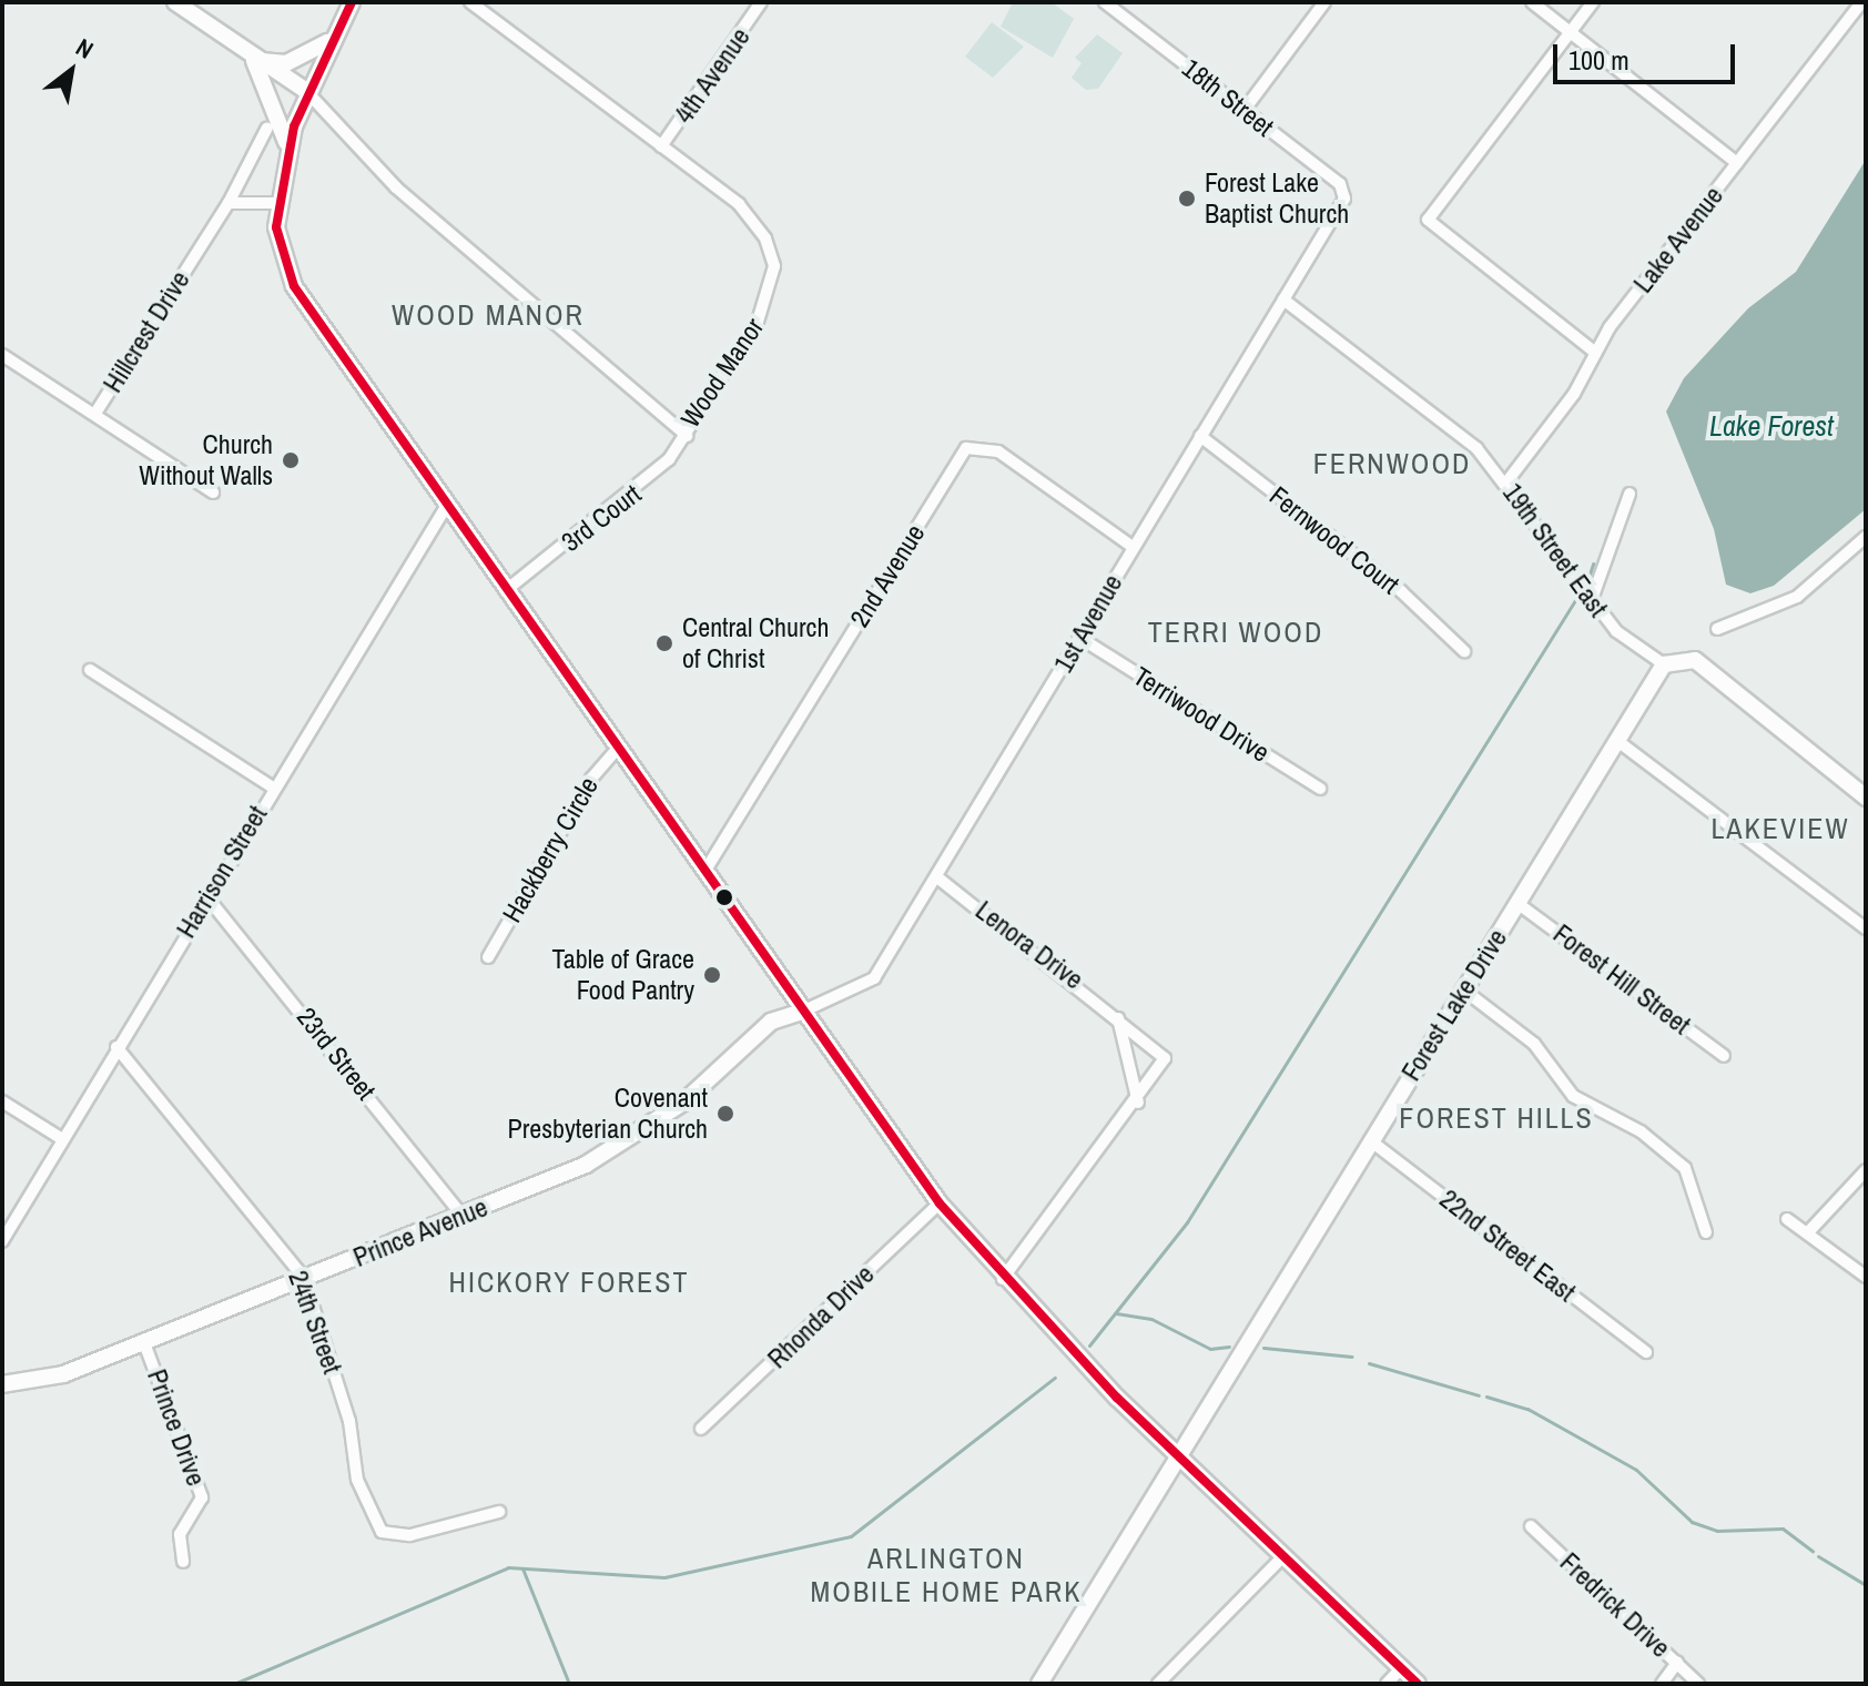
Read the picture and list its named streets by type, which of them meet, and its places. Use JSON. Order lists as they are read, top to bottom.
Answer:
{
  "streets": {
    "main road": ["Forest Lake Drive", "Prince Avenue"],
    "street": [
      "4th Avenue",
      "18th Street",
      "Lake Avenue",
      "Hillcrest Drive",
      "Wood Manor",
      "3rd Court",
      "Fernwood Court",
      "19th Street East",
      "2nd Avenue",
      "1st Avenue",
      "Terriwood Drive",
      "Hackberry Circle",
      "Harrison Street",
      "Lenora Drive",
      "Forest Hill Street",
      "23rd Street",
      "22nd Street East",
      "Rhonda Drive",
      "24th Street",
      "Prince Drive",
      "Fredrick Drive"
    ]
  },
  "crossings": [
    ["4th Avenue", "Wood Manor"],
    ["18th Street", "1st Avenue"],
    ["Lake Avenue", "19th Street East"],
    ["Wood Manor", "3rd Court"],
    ["Fernwood Court", "1st Avenue"],
    ["19th Street East", "1st Avenue"],
    ["19th Street East", "Forest Lake Drive"],
    ["2nd Avenue", "1st Avenue"],
    ["1st Avenue", "Terriwood Drive"],
    ["1st Avenue", "Lenora Drive"],
    ["1st Avenue", "Prince Avenue"],
    ["Harrison Street", "23rd Street"],
    ["Harrison Street", "24th Street"],
    ["Forest Hill Street", "Forest Lake Drive"],
    ["Forest Lake Drive", "22nd Street East"],
    ["23rd Street", "Prince Avenue"],
    ["Prince Avenue", "24th Street"],
    ["Prince Avenue", "Prince Drive"]
  ],
  "districts": [
    "WOOD MANOR",
    "FERNWOOD",
    "TERRI WOOD",
    "LAKEVIEW",
    "FOREST HILLS",
    "HICKORY FOREST",
    "ARLINGTON MOBILE HOME PARK"
  ],
  "water": ["Lake Forest"],
  "places": [
    "Forest Lake Baptist Church",
    "Church Without Walls",
    "Central Church of Christ",
    "Table of Grace Food Pantry",
    "Covenant Presbyterian Church"
  ],
  "scale_bar": "100 m",
  "north": "top right"
}
